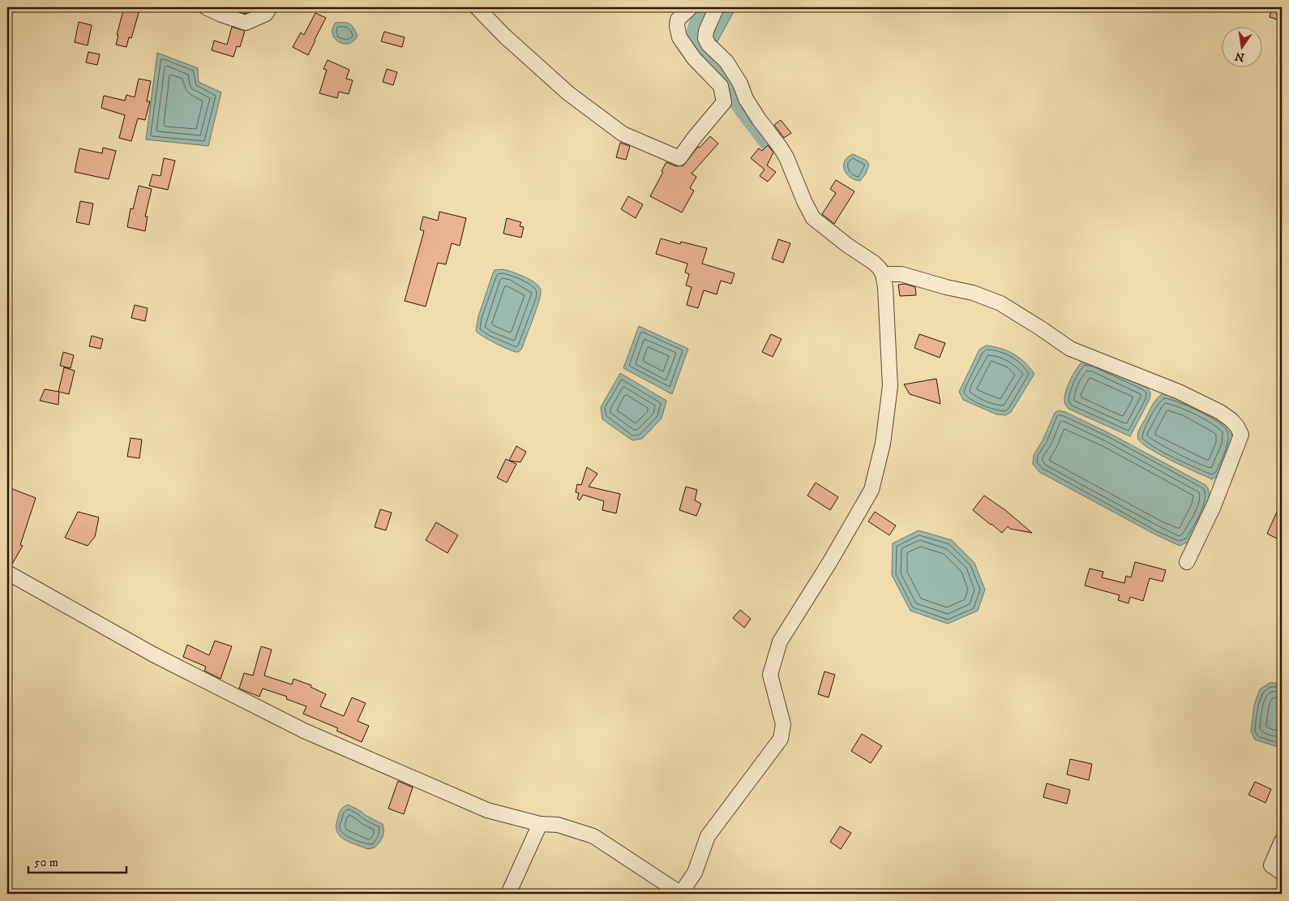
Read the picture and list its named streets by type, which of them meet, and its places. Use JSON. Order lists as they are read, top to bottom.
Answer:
{
  "scale_bar": "50 m",
  "north": "bottom"
}
